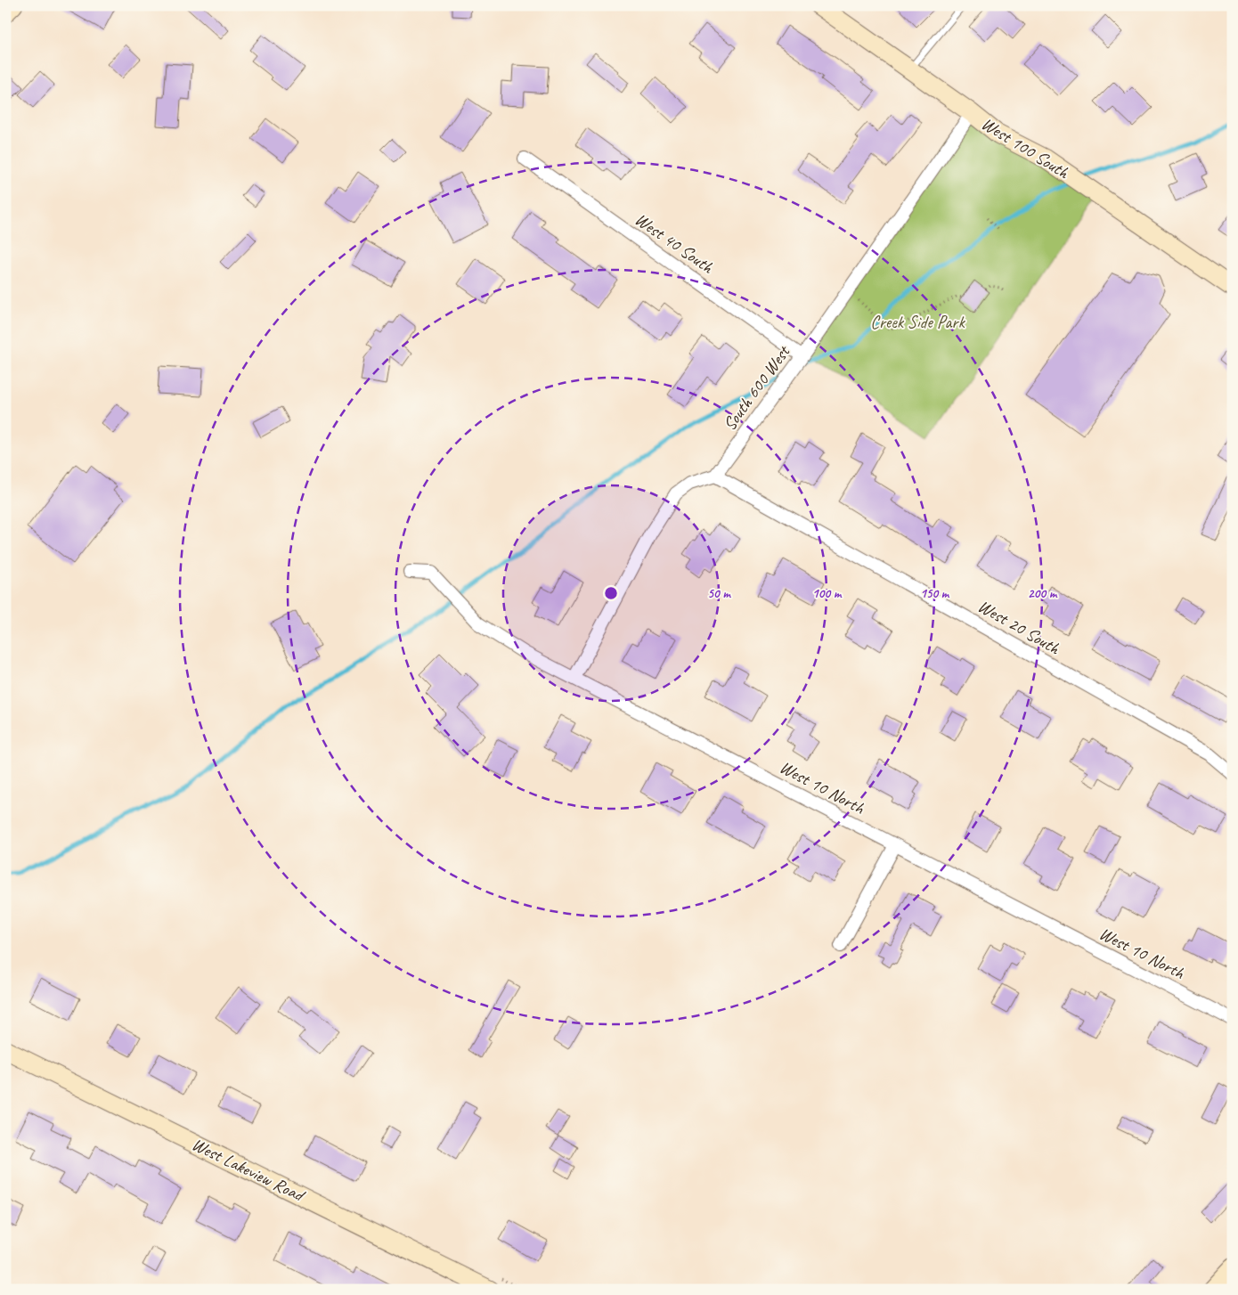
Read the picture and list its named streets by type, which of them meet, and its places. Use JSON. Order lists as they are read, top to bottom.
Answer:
{
  "streets": {
    "street": [
      "West 100 South",
      "West 40 South",
      "South 600 West",
      "West 20 South",
      "West 10 North",
      "West Lakeview Road"
    ]
  },
  "crossings": [
    ["West 100 South", "South 600 West"],
    ["West 40 South", "South 600 West"],
    ["South 600 West", "West 20 South"]
  ],
  "parks": ["Creek Side Park"],
  "rings": [
    "50 m",
    "100 m",
    "150 m",
    "200 m"
  ]
}
